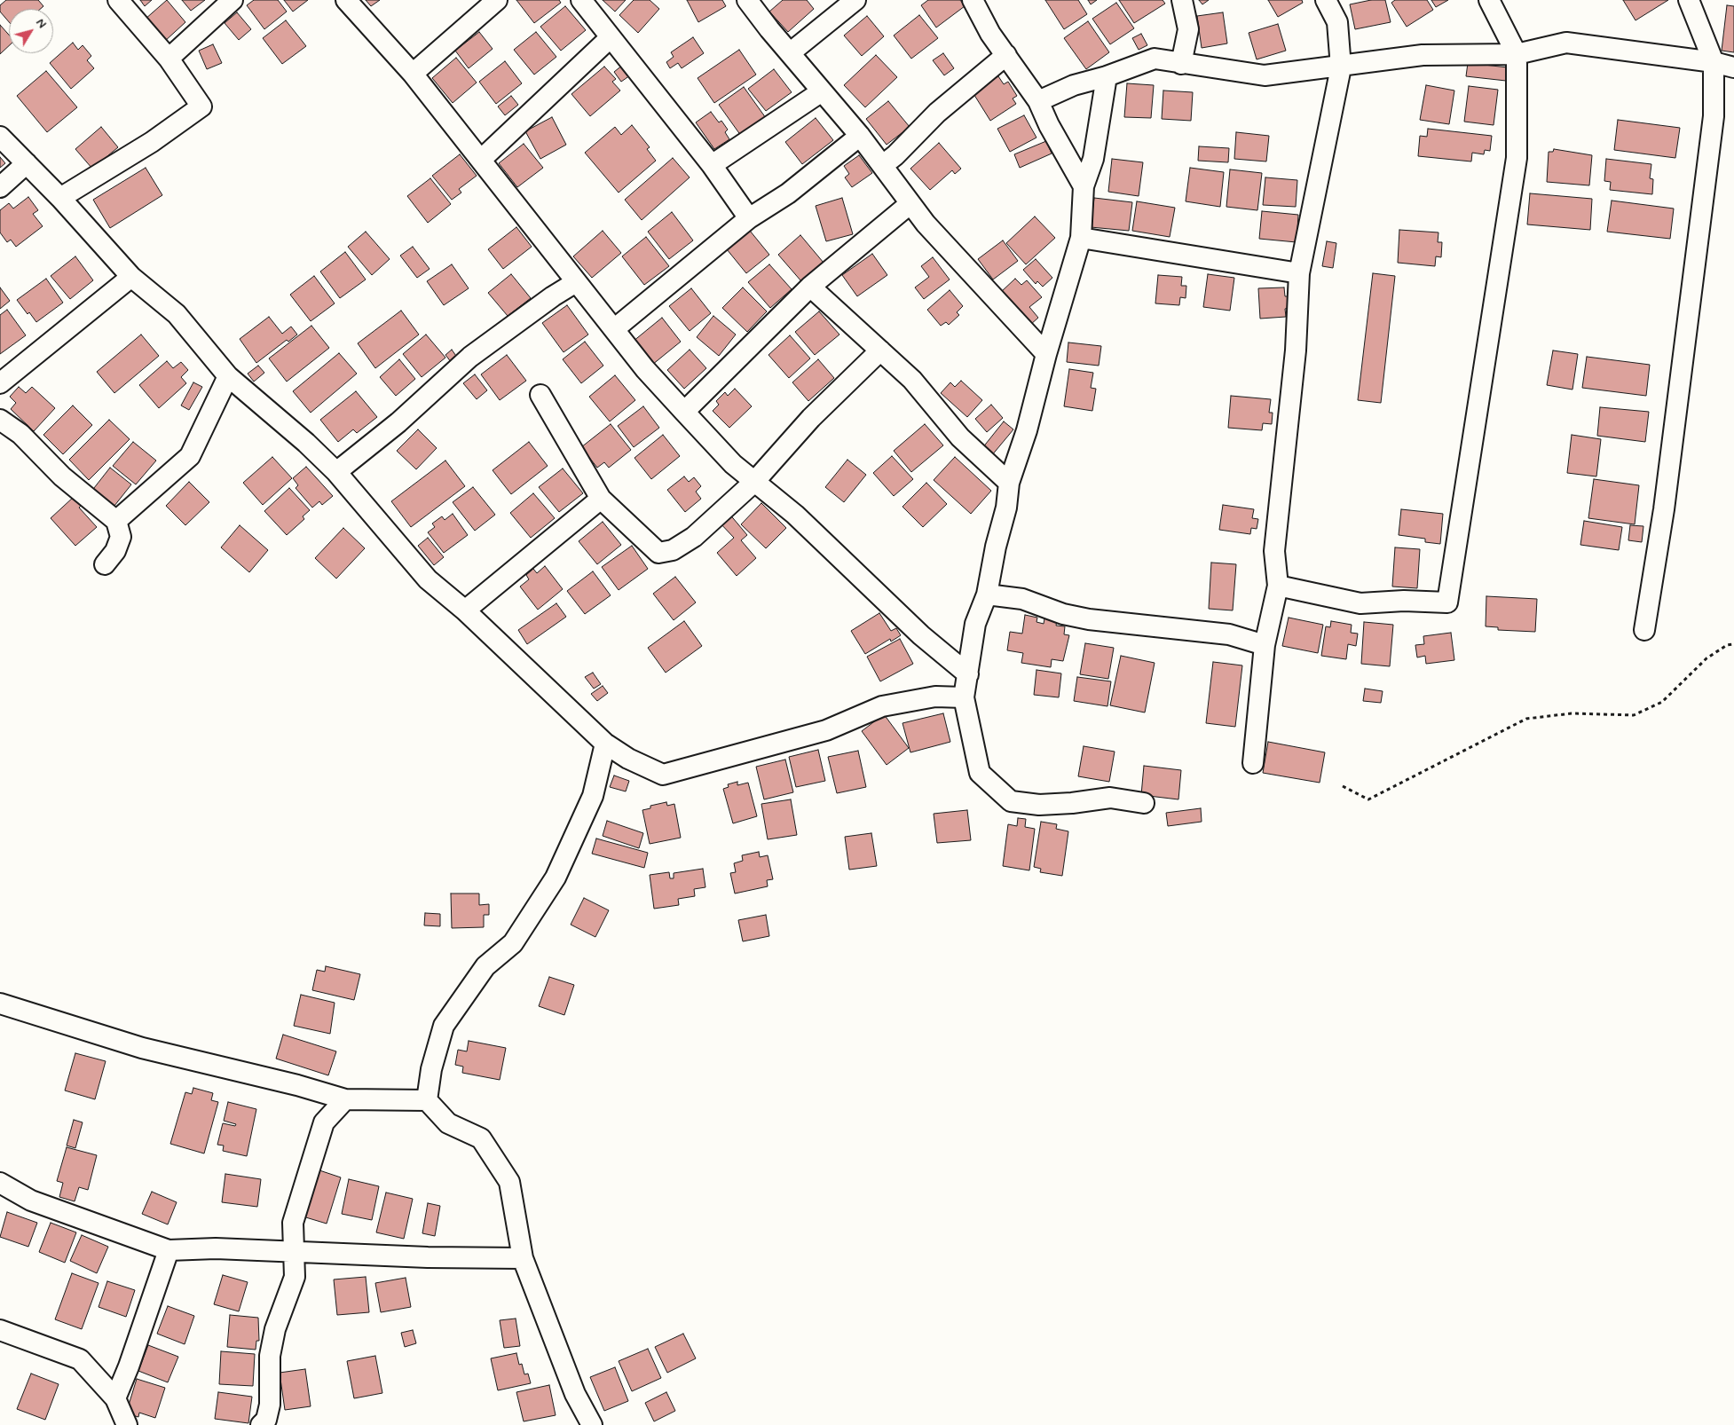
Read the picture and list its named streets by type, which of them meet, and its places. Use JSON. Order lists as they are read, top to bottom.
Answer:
{
  "north": "top right"
}
